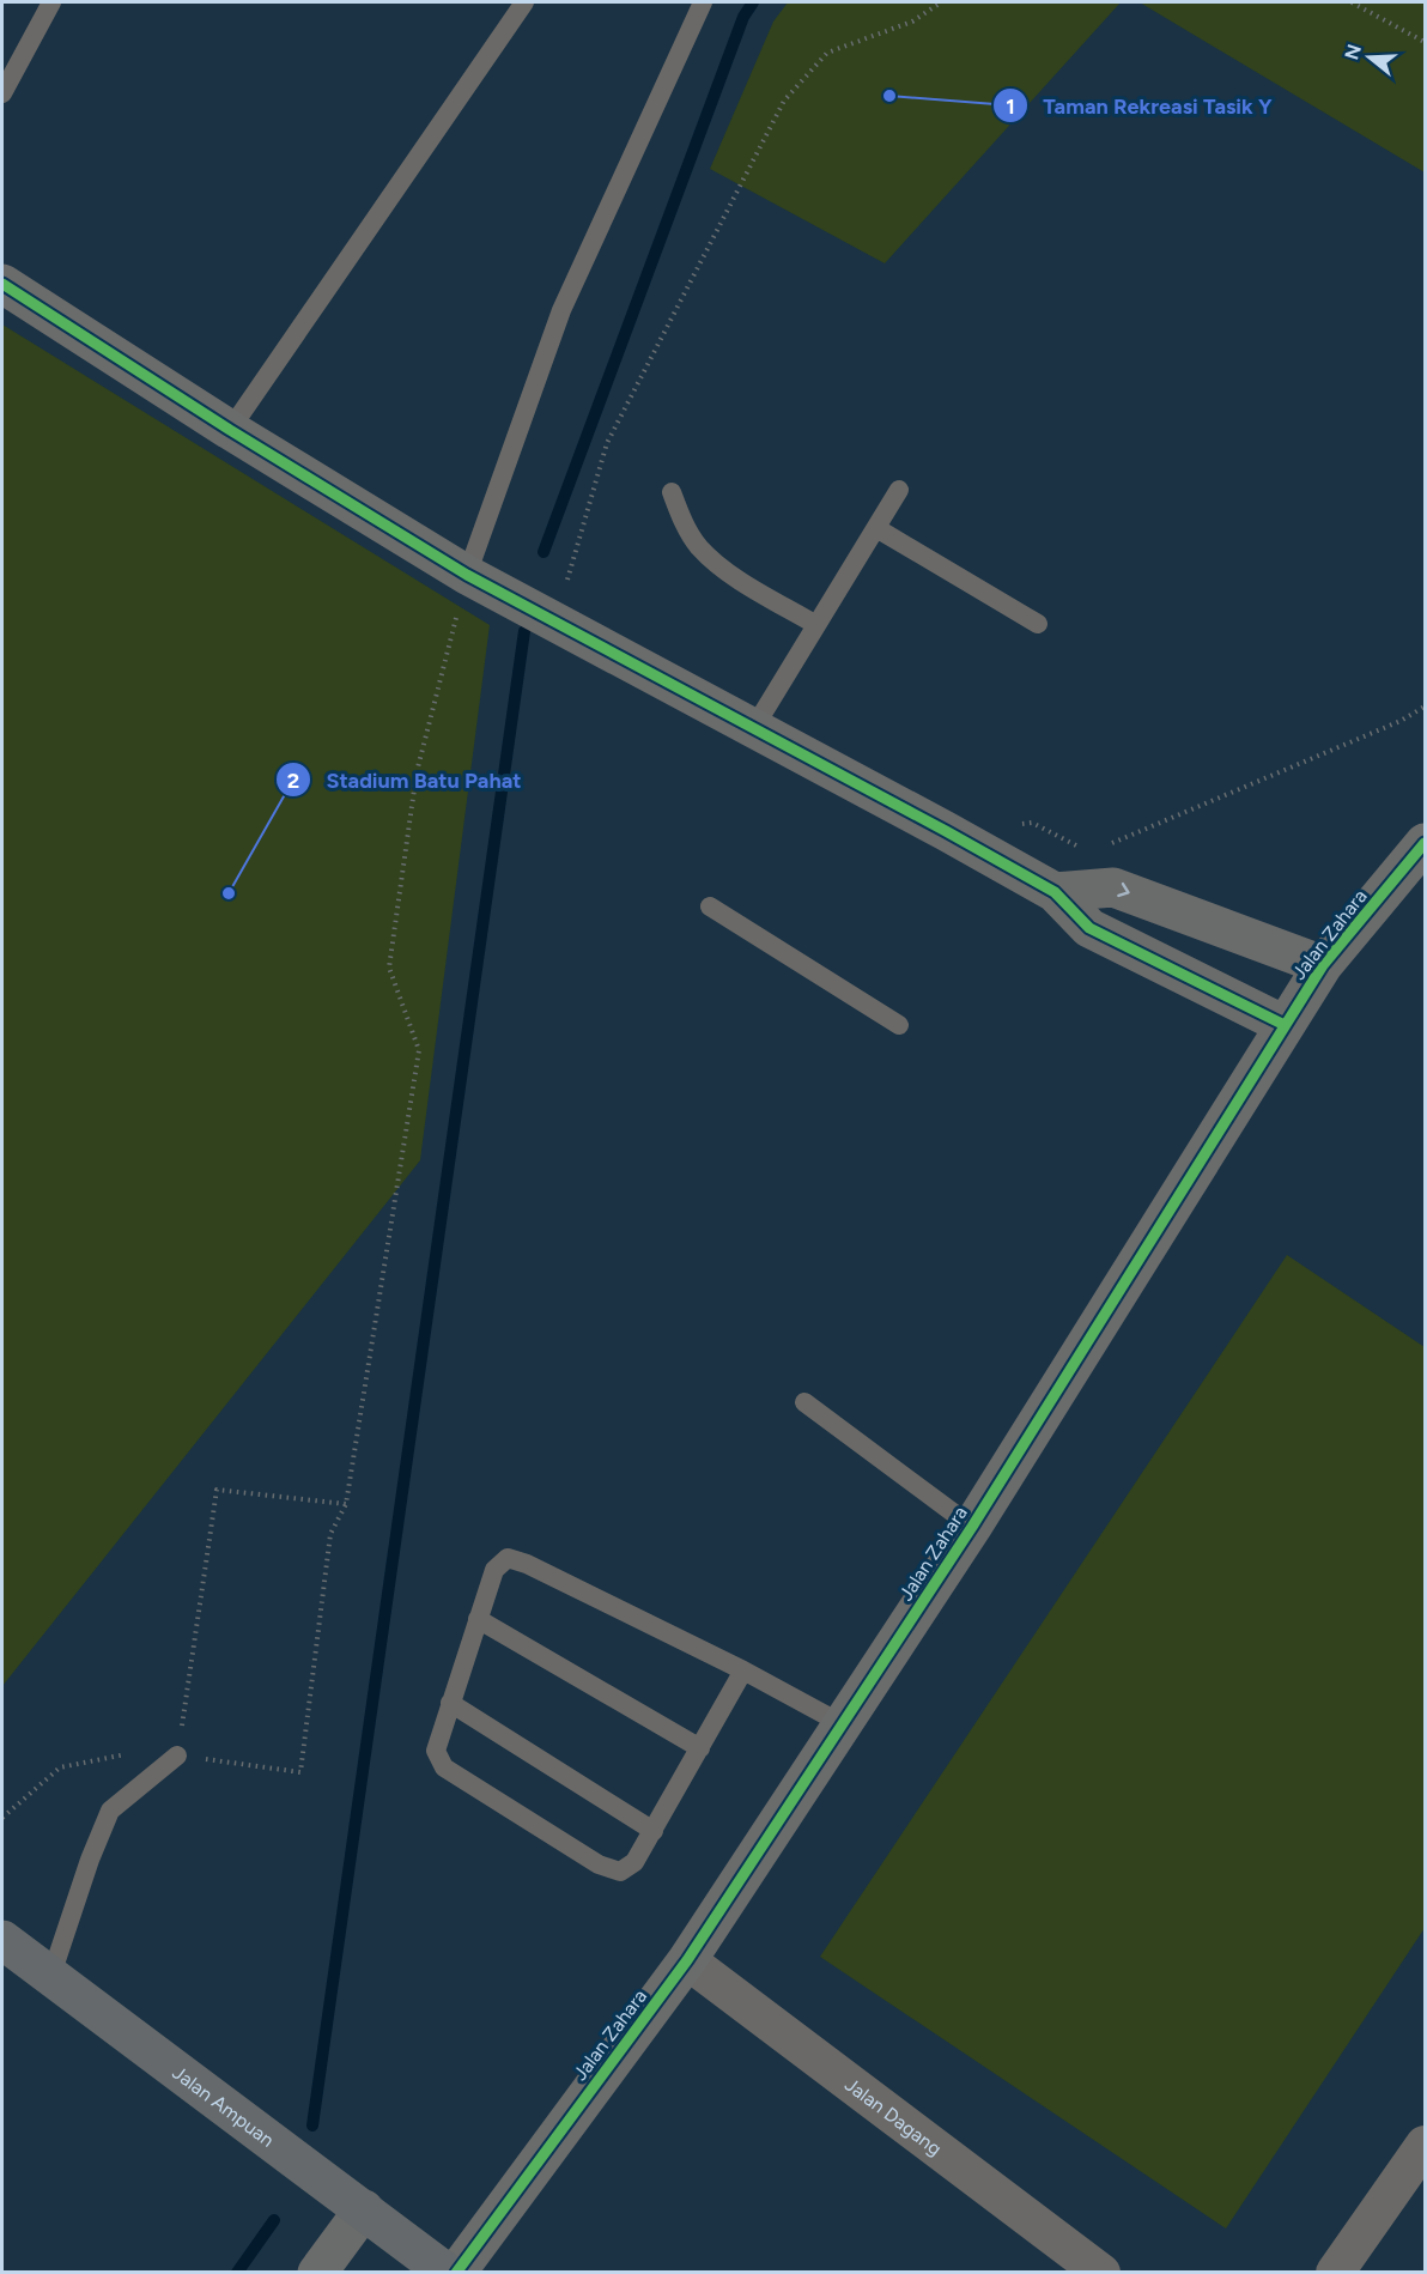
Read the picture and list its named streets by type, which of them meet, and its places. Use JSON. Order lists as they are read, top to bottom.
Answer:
{
  "streets": {
    "main road": ["Jalan Ampuan"],
    "street": ["Jalan Zahara", "Jalan Dagang"]
  },
  "crossings": [
    ["Jalan Zahara", "Jalan Dagang"]
  ],
  "places": ["Taman Rekreasi Tasik Y", "Stadium Batu Pahat"],
  "north": "left"
}
